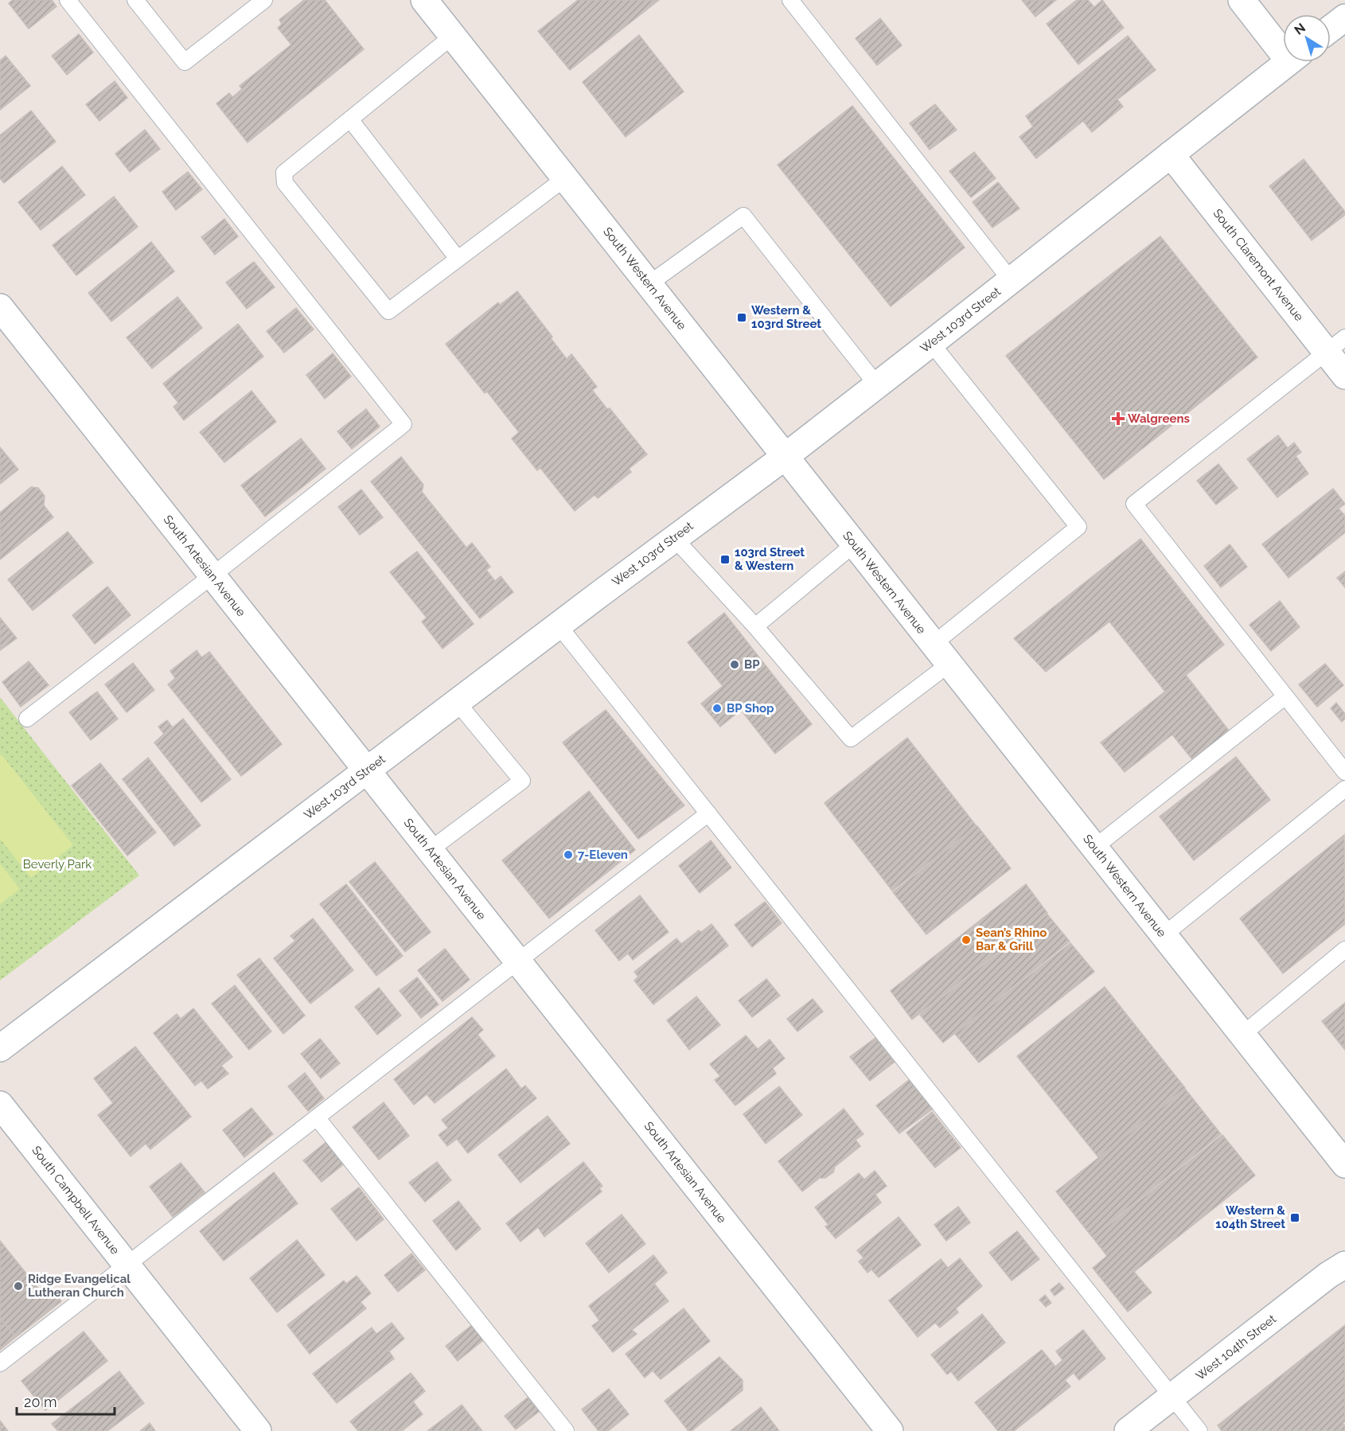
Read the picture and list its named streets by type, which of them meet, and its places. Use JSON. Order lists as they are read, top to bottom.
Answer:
{
  "streets": {
    "main road": [
      "South Claremont Avenue",
      "South Western Avenue",
      "West 103rd Street",
      "South Artesian Avenue",
      "South Campbell Avenue",
      "West 104th Street"
    ]
  },
  "crossings": [
    ["South Claremont Avenue", "West 103rd Street"],
    ["South Western Avenue", "West 103rd Street"],
    ["West 103rd Street", "South Artesian Avenue"]
  ],
  "parks": ["Beverly Park"],
  "places": {
    "transit": ["Western & 103rd Street", "103rd Street & Western", "Western & 104th Street"],
    "health": ["Walgreens"],
    "other": [
      "BP",
      "BP Shop",
      "7-Eleven",
      "Sean’s Rhino Bar & Grill",
      "Ridge Evangelical Lutheran Church"
    ]
  },
  "scale_bar": "20 m",
  "north": "top left"
}
